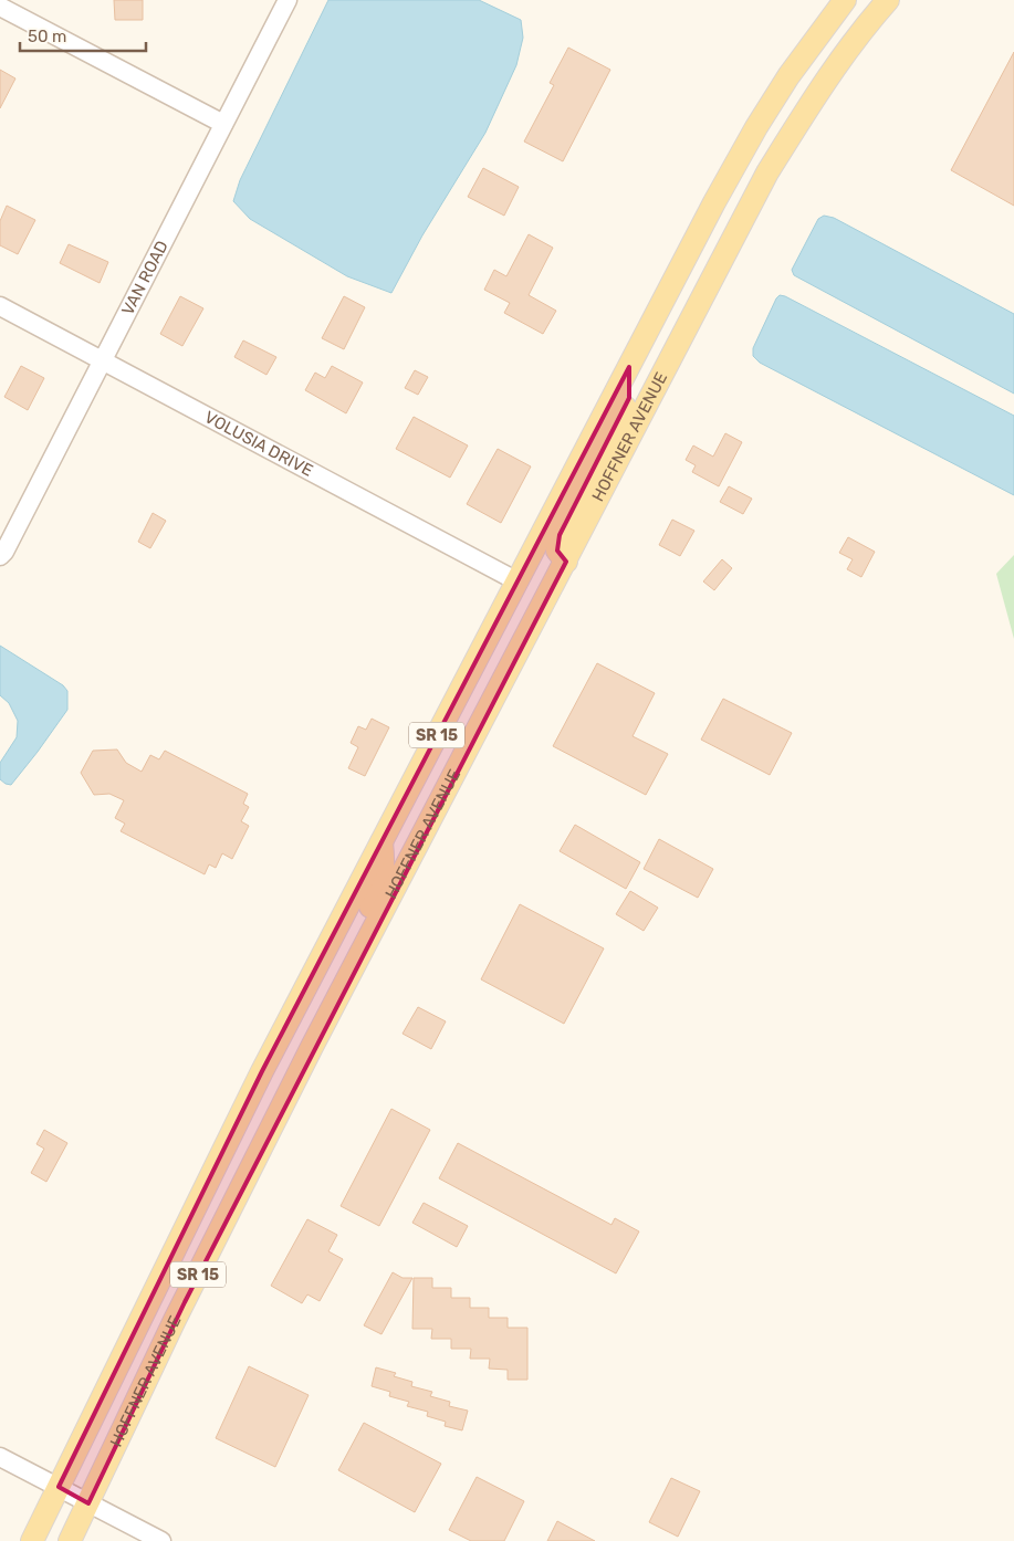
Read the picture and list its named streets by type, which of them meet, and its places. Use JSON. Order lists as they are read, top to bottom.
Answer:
{
  "streets": {
    "main road": ["HOFFNER AVENUE", "SR 15"],
    "street": ["VAN ROAD", "VOLUSIA DRIVE"]
  },
  "crossings": [
    ["VAN ROAD", "VOLUSIA DRIVE"],
    ["HOFFNER AVENUE", "VOLUSIA DRIVE"]
  ],
  "scale_bar": "50 m"
}
